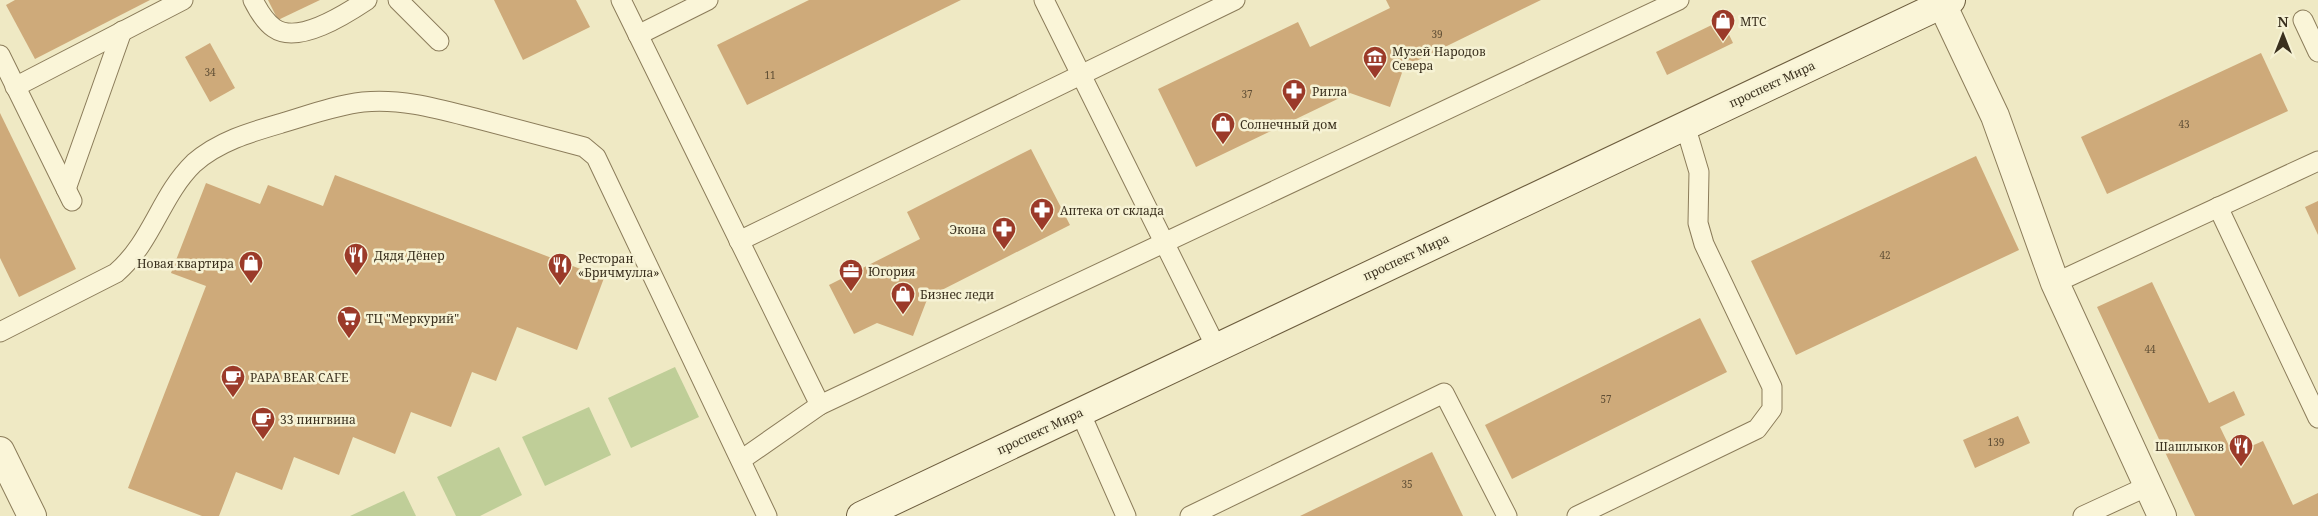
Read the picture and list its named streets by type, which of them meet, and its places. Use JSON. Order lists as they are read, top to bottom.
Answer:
{
  "streets": {
    "main road": ["проспект Мира"]
  },
  "places": {
    "shop": [
      "МТС",
      "Солнечный дом",
      "Новая квартира",
      "Бизнес леди"
    ],
    "museum": ["Музей Народов Севера"],
    "pharmacy": ["Ригла", "Аптека от склада", "Экона"],
    "restaurant": ["Дядя Дёнер", "Ресторан «Бричмулла»", "Шашлыков"],
    "office": ["Югория"],
    "supermarket": ["ТЦ \"Меркурий\""],
    "cafe": ["PAPA BEAR CAFE", "33 пингвина"]
  },
  "house_numbers": [
    "39",
    "34",
    "11",
    "37",
    "43",
    "42",
    "44",
    "57",
    "139",
    "35"
  ],
  "north": "top"
}
